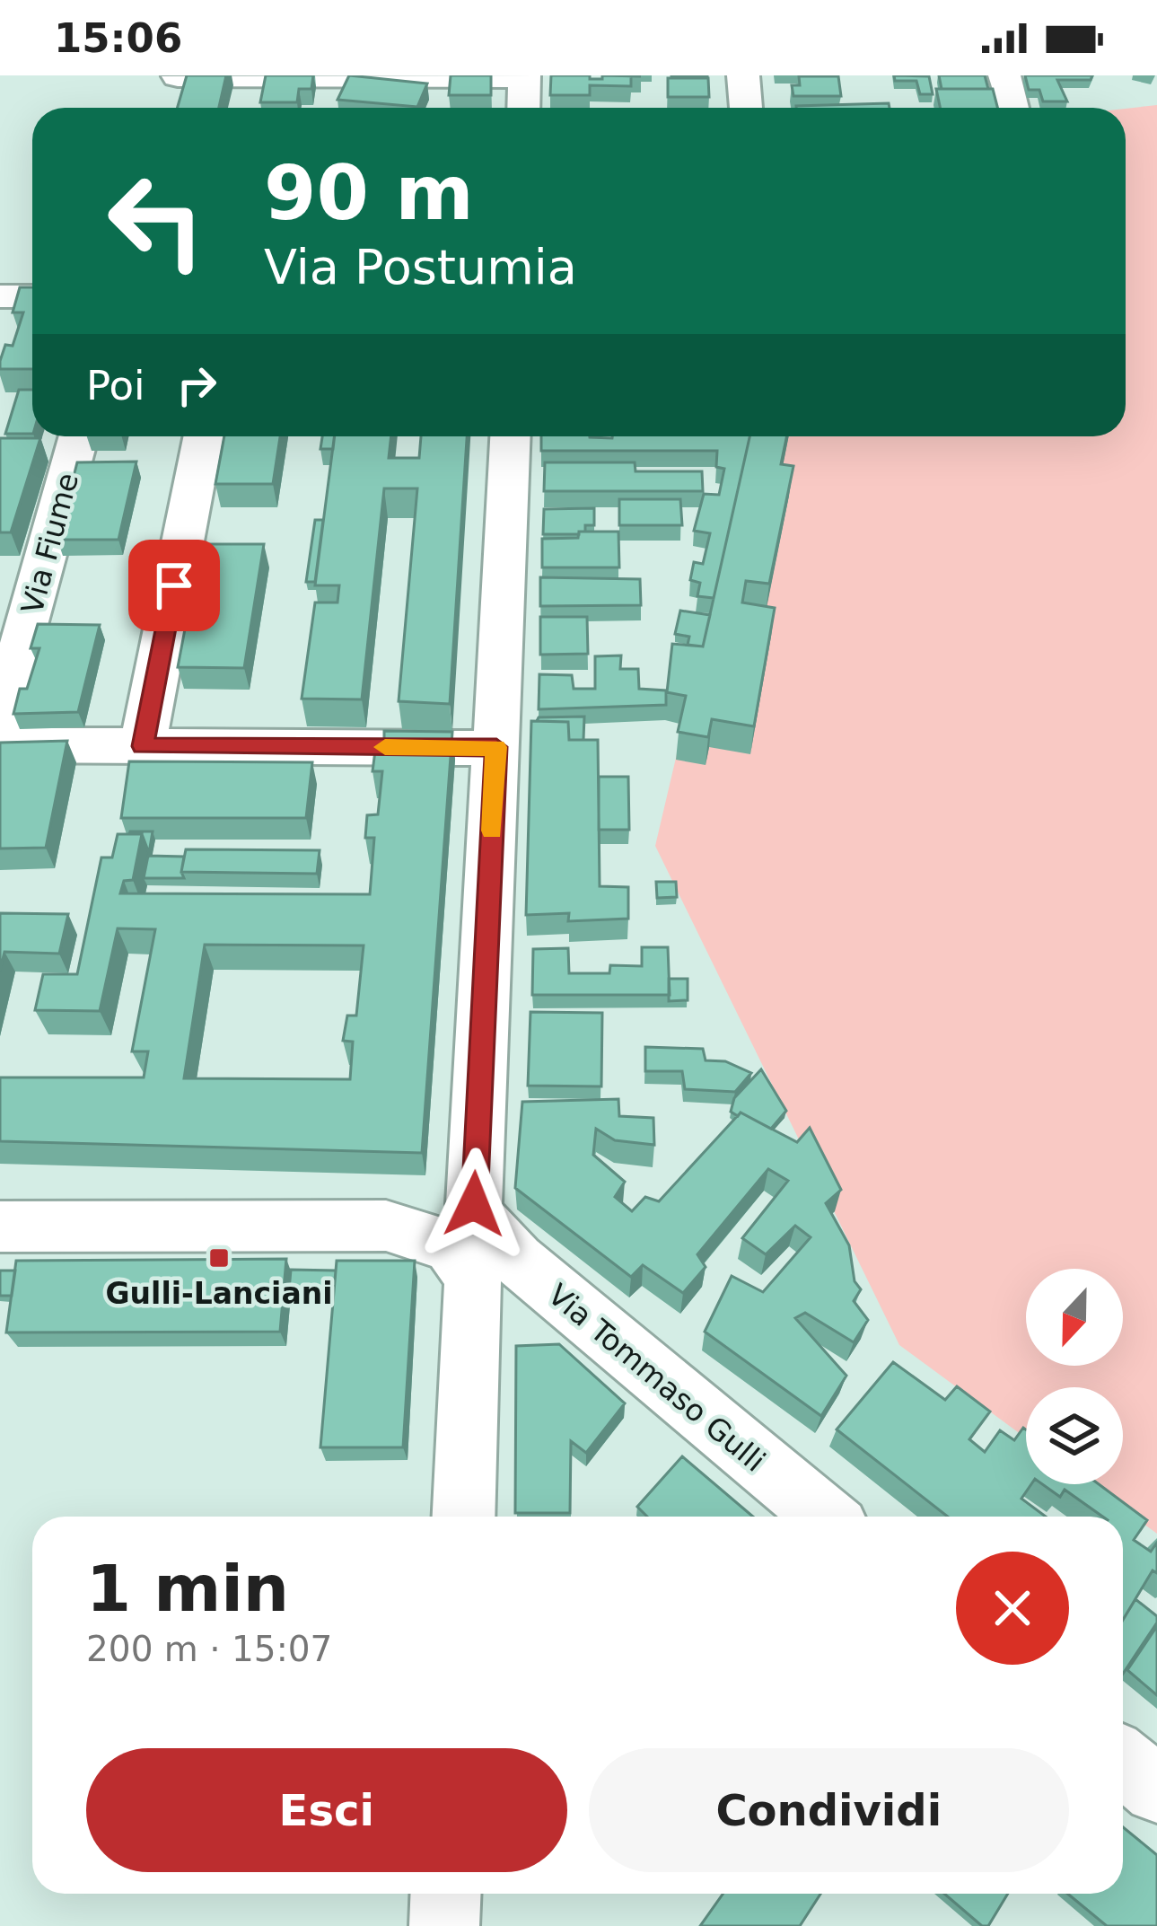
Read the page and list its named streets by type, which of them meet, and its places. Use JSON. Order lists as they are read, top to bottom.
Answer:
{
  "streets": {
    "street": ["Via Fiume", "Via Tommaso Gulli"]
  },
  "places": {
    "transit": ["Gulli-Lanciani"]
  },
  "north": "bottom",
  "page": {
    "status": "15:06",
    "turn": ["90 m", "Via Postumia"],
    "then": "Poi",
    "heading": ["1 min", "200 m · 15:07"],
    "buttons": ["Esci", "Condividi"]
  }
}
